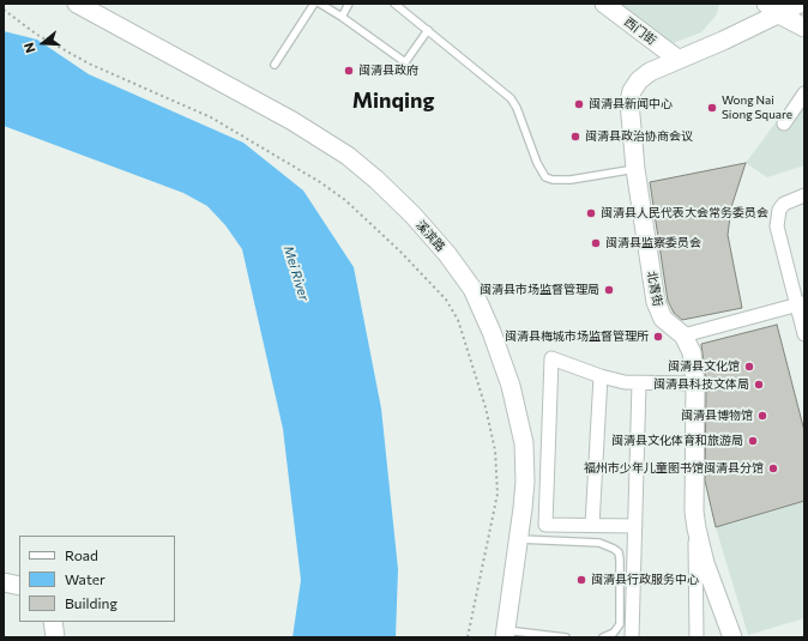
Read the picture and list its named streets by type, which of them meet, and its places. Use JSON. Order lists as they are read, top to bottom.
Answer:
{
  "streets": {
    "street": ["西门街", "溪滨路", "北青街"]
  },
  "crossings": [
    ["西门街", "北青街"]
  ],
  "districts": ["Minqing"],
  "water": ["Mei River"],
  "places": [
    "闽清县政府",
    "闽清县新闻中心",
    "Wong Nai Siong Square",
    "闽清县政治协商会议",
    "闽清县人民代表大会常务委员会",
    "闽清县监察委员会",
    "闽清县市场监督管理局",
    "闽清县梅城市场监督管理所",
    "闽清县文化馆",
    "闽清县科技文体局",
    "闽清县博物馆",
    "闽清县文化体育和旅游局",
    "福州市少年儿童图书馆闽清县分馆",
    "闽清县行政服务中心"
  ],
  "legend": ["Road", "Water", "Building"],
  "north": "left"
}
